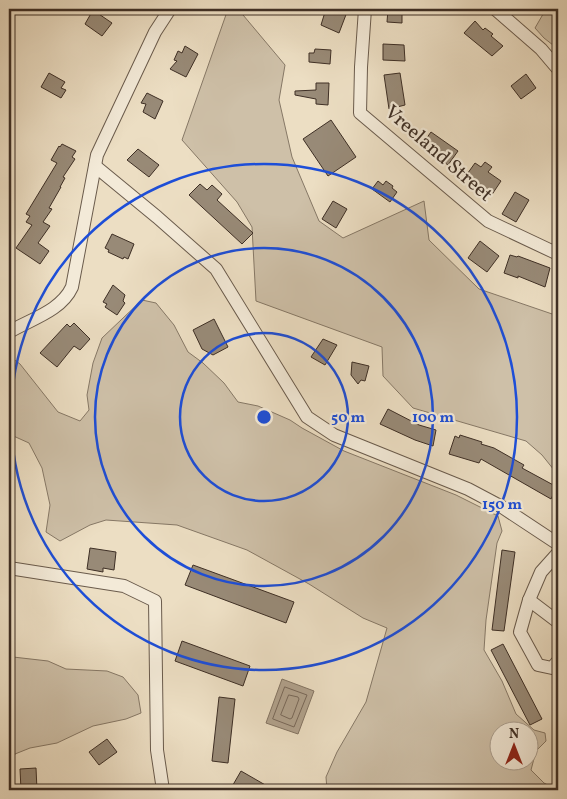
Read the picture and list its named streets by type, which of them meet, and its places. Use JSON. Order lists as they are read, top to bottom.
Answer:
{
  "streets": {
    "street": ["Vreeland Street"]
  },
  "north": "top",
  "rings": ["50 m", "100 m", "150 m"]
}
